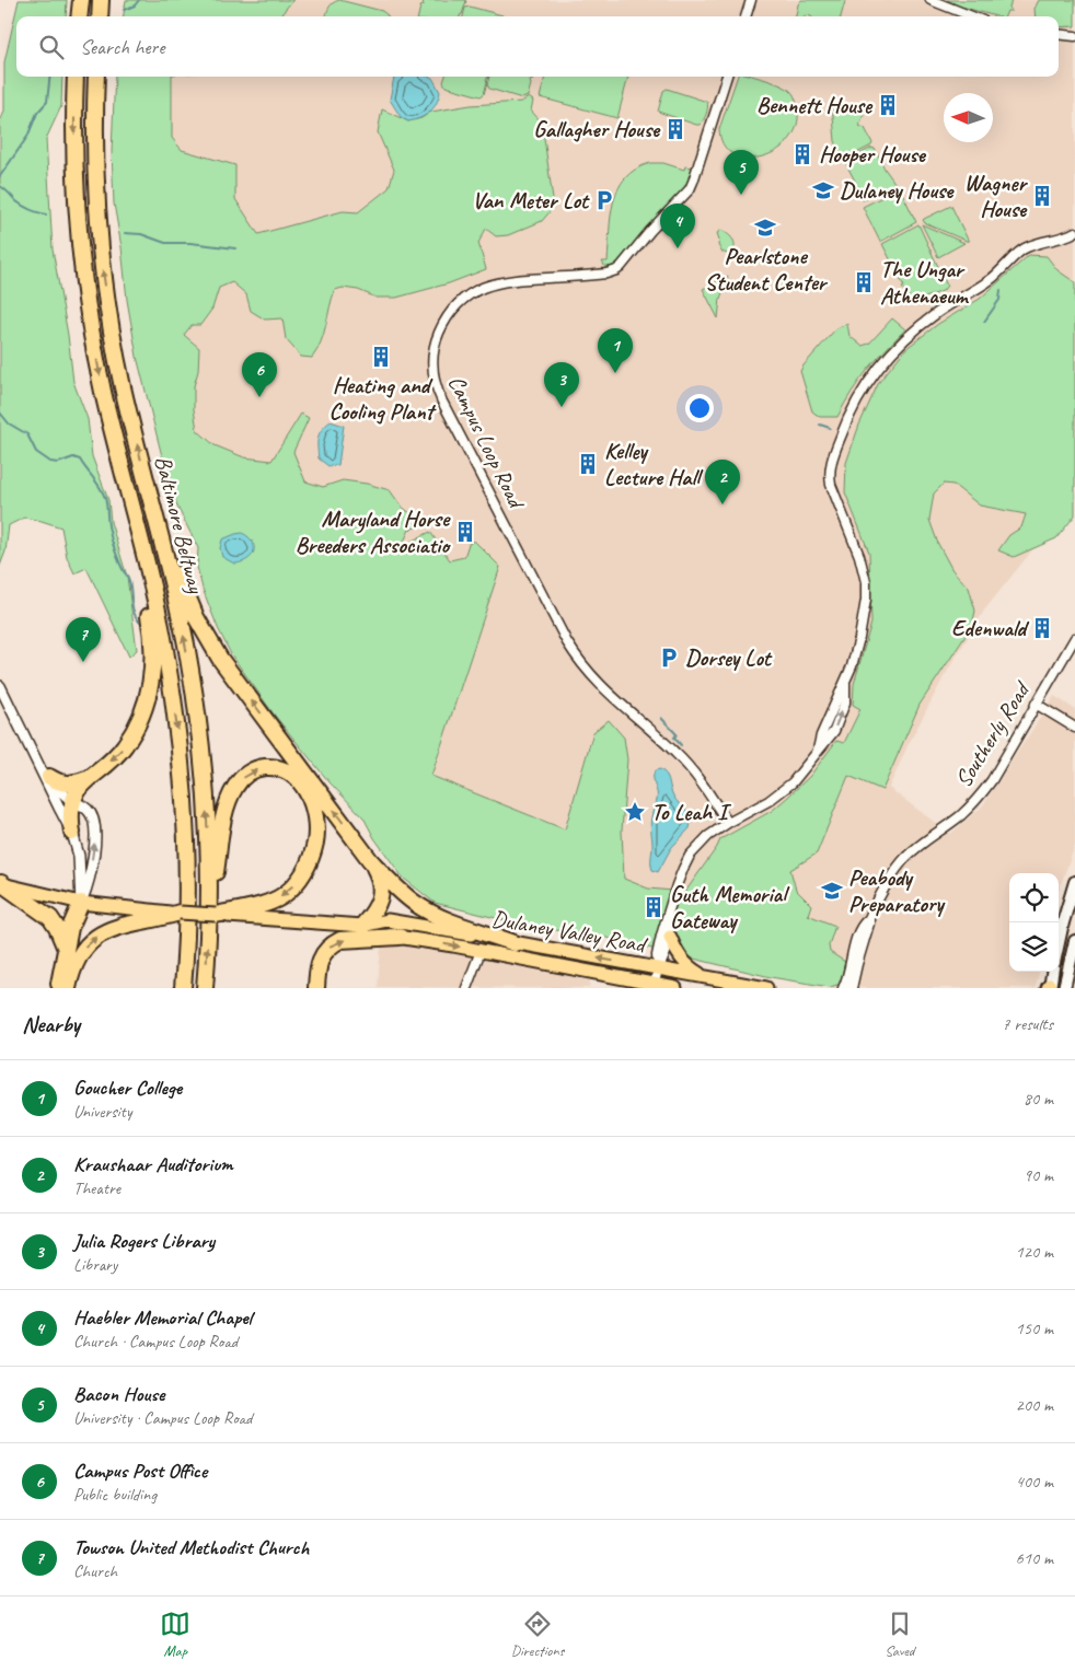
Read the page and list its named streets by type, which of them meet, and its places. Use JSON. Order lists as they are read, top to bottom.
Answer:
{
  "streets": {
    "highway": ["Baltimore Beltway"],
    "main road": ["Dulaney Valley Road"],
    "street": ["Campus Loop Road", "Southerly Road"]
  },
  "places": {
    "building": [
      "Bennett House",
      "Gallagher House",
      "Hooper House",
      "Wagner House",
      "The Ungar Athenaeum",
      "Heating and Cooling Plant",
      "Kelley Lecture Hall",
      "Maryland Horse Breeders Associatio",
      "Edenwald",
      "Guth Memorial Gateway"
    ],
    "school or university": ["Dulaney House", "Pearlstone Student Center", "Peabody Preparatory"],
    "parking": ["Van Meter Lot", "Dorsey Lot"],
    "place": ["To Leah I"]
  },
  "north": "left",
  "page": {
    "search": "Search here",
    "pins": [
      "5",
      "4",
      "1",
      "6",
      "3",
      "2",
      "7"
    ],
    "heading": ["Nearby", "7 results"],
    "list": [
      {
        "mark": "1",
        "name": "Goucher College",
        "note": "University",
        "value": "80 m"
      },
      {
        "mark": "2",
        "name": "Kraushaar Auditorium",
        "note": "Theatre",
        "value": "90 m"
      },
      {
        "mark": "3",
        "name": "Julia Rogers Library",
        "note": "Library",
        "value": "120 m"
      },
      {
        "mark": "4",
        "name": "Haebler Memorial Chapel",
        "note": "Church · Campus Loop Road",
        "value": "150 m"
      },
      {
        "mark": "5",
        "name": "Bacon House",
        "note": "University · Campus Loop Road",
        "value": "200 m"
      },
      {
        "mark": "6",
        "name": "Campus Post Office",
        "note": "Public building",
        "value": "400 m"
      },
      {
        "mark": "7",
        "name": "Towson United Methodist Church",
        "note": "Church",
        "value": "610 m"
      }
    ],
    "nav": ["Map", "Directions", "Saved"]
  }
}
